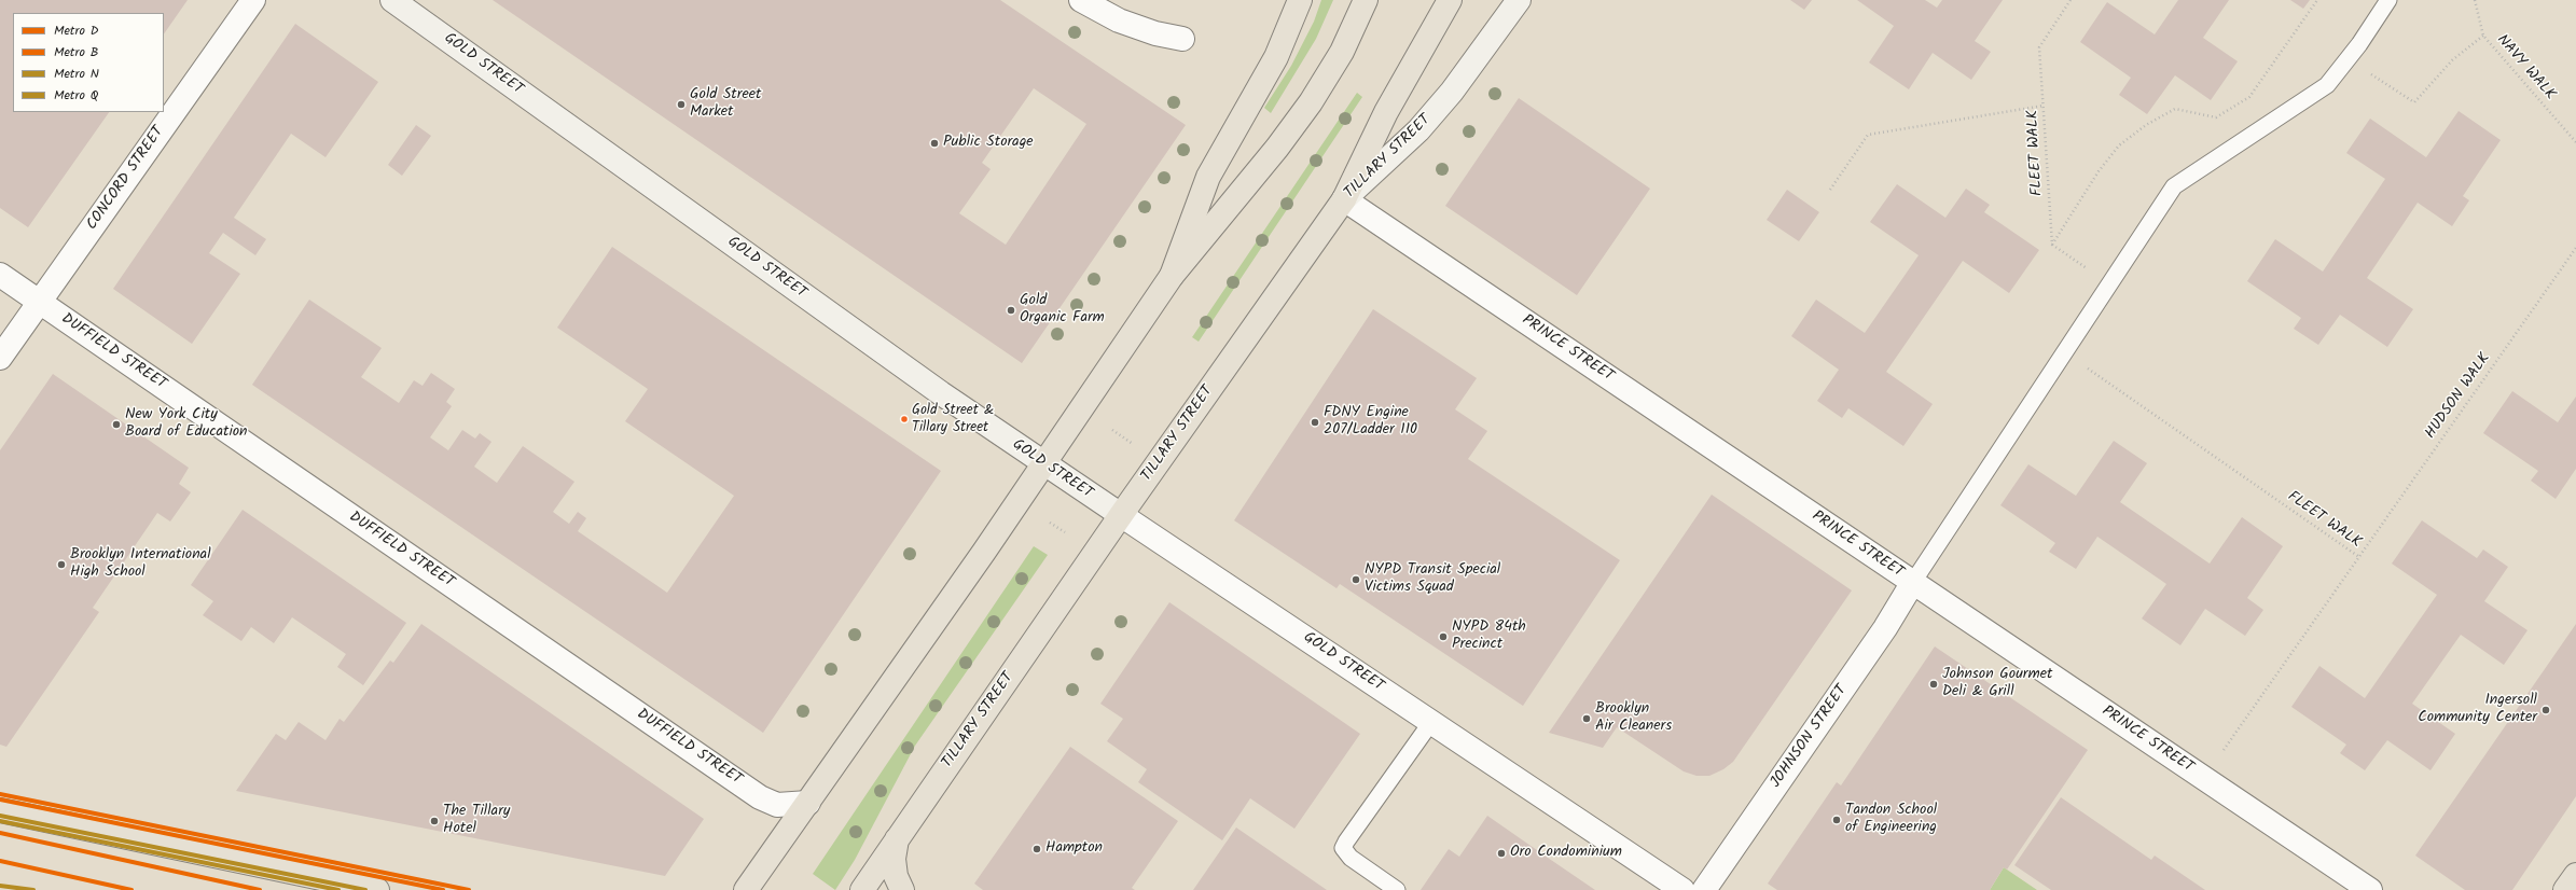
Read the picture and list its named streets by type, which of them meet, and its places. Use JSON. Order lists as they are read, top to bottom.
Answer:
{
  "streets": {
    "main road": ["GOLD STREET", "TILLARY STREET"],
    "street": [
      "CONCORD STREET",
      "PRINCE STREET",
      "DUFFIELD STREET",
      "JOHNSON STREET"
    ],
    "path": ["NAVY WALK", "FLEET WALK", "HUDSON WALK"]
  },
  "crossings": [
    ["GOLD STREET", "TILLARY STREET"],
    ["FLEET WALK", "HUDSON WALK"],
    ["TILLARY STREET", "PRINCE STREET"],
    ["CONCORD STREET", "DUFFIELD STREET"],
    ["PRINCE STREET", "JOHNSON STREET"]
  ],
  "places": [
    "Gold Street Market",
    "Public Storage",
    "Gold Organic Farm",
    "Gold Street & Tillary Street",
    "FDNY Engine 207/Ladder 110",
    "New York City Board of Education",
    "Brooklyn International High School",
    "NYPD Transit Special Victims Squad",
    "NYPD 84th Precinct",
    "Johnson Gourmet Deli & Grill",
    "Ingersoll Community Center",
    "Brooklyn Air Cleaners",
    "Tandon School of Engineering",
    "The Tillary Hotel",
    "Hampton",
    "Oro Condominium"
  ],
  "lines": [
    "metro line D",
    "metro line B",
    "metro line N",
    "metro line Q"
  ],
  "legend": [
    "Metro D",
    "Metro B",
    "Metro N",
    "Metro Q"
  ]
}
